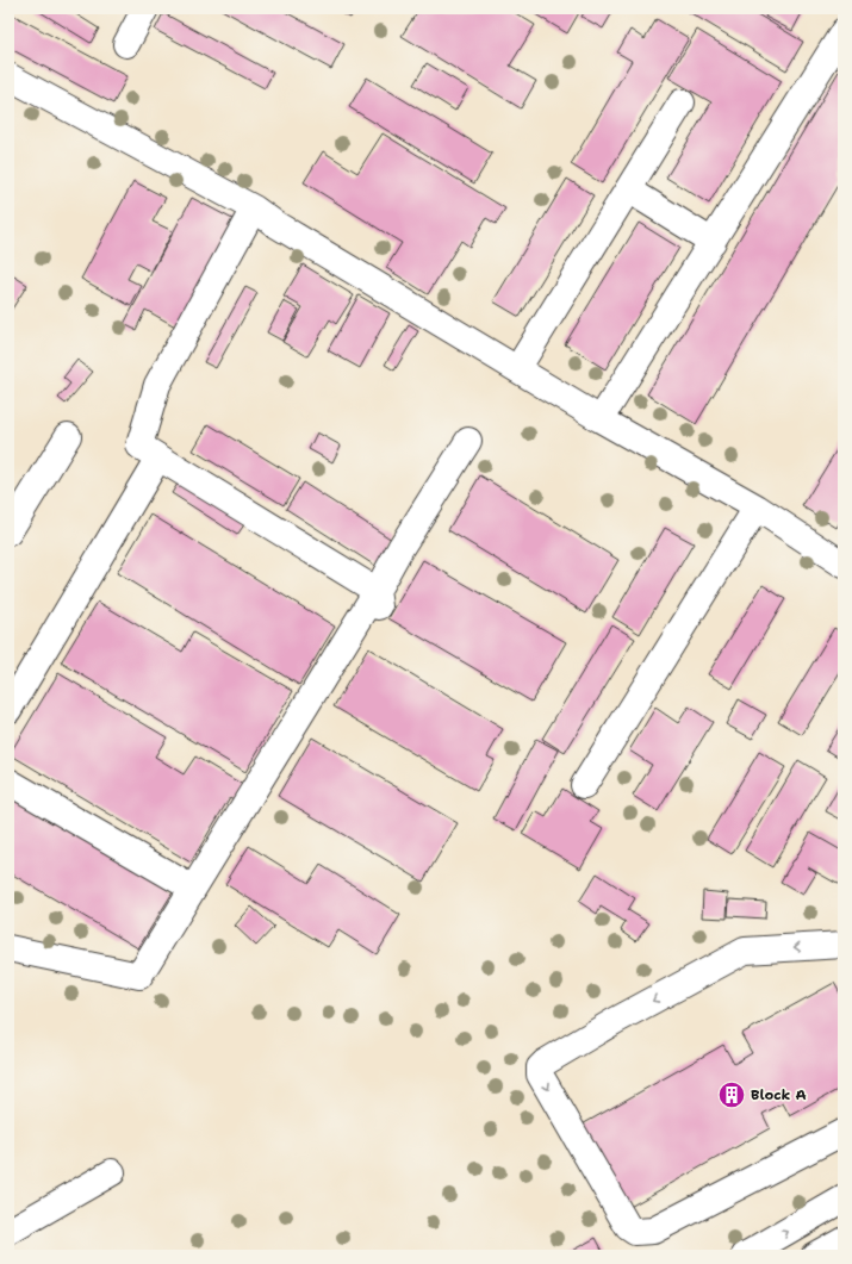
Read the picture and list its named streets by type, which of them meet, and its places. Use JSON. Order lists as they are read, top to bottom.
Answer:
{
  "places": {
    "building": ["Block A"]
  }
}
